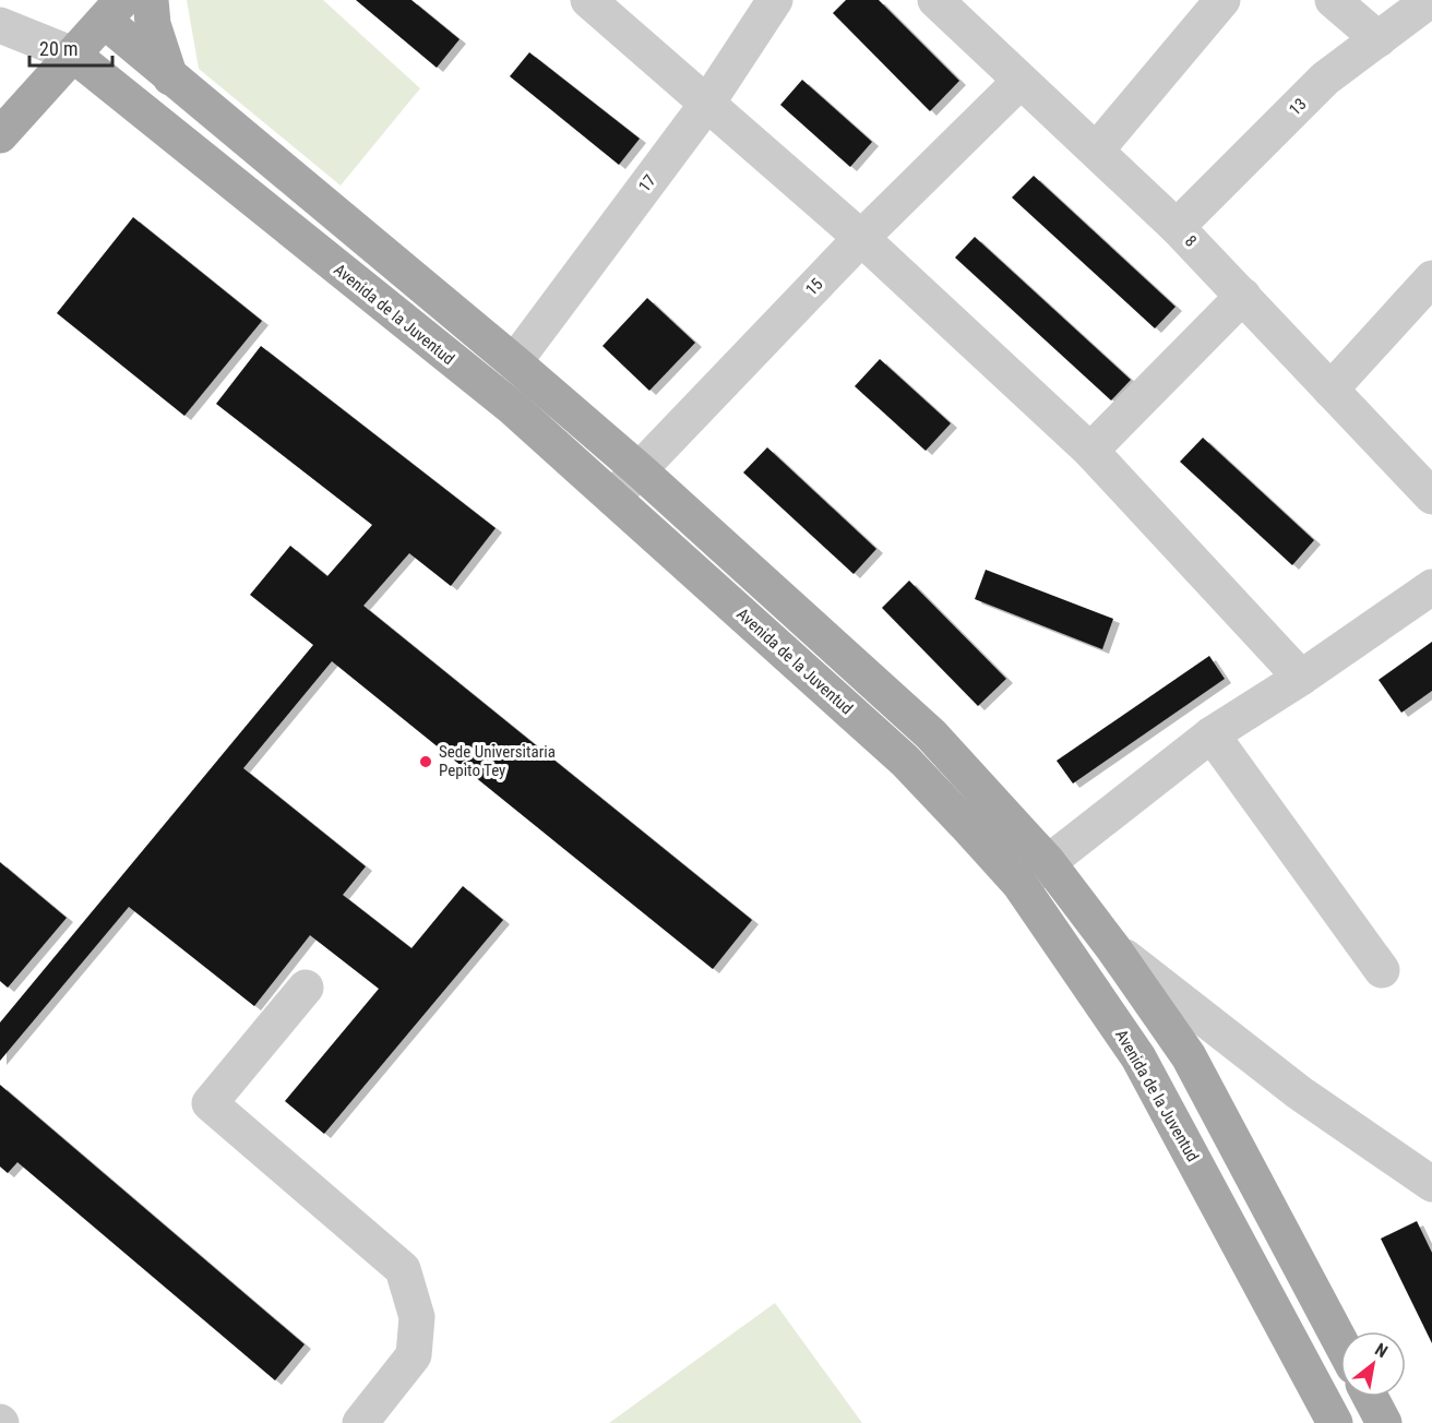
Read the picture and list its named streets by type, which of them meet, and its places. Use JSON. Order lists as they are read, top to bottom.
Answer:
{
  "streets": {
    "main road": ["Avenida de la Juventud"],
    "street": [
      "13",
      "17",
      "8",
      "15"
    ]
  },
  "crossings": [
    ["13", "8"],
    ["8", "15"],
    ["15", "Avenida de la Juventud"]
  ],
  "places": ["Sede Universitaria Pepito Tey"],
  "scale_bar": "20 m",
  "north": "top right"
}
